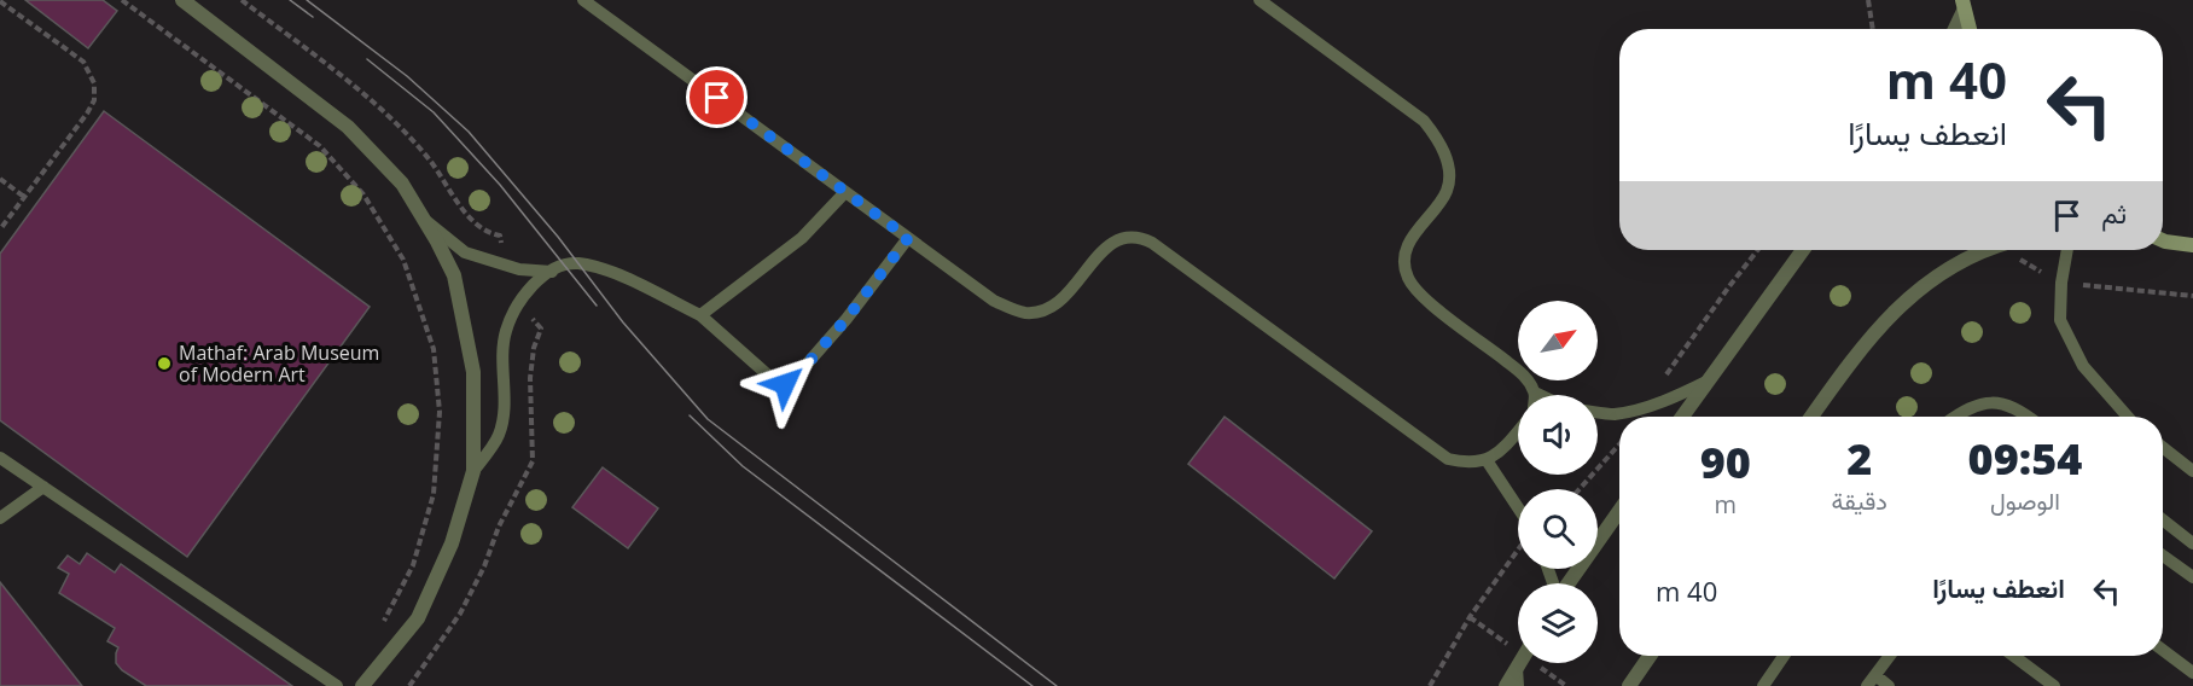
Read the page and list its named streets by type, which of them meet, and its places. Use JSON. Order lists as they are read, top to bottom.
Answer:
{
  "places": ["Mathaf: Arab Museum of Modern Art"],
  "north": "top right",
  "page": {
    "turn": ["40 m", "انعطف يسارًا"],
    "then": "ثم",
    "eta": [
      "09:54",
      "الوصول",
      "2",
      "دقيقة",
      "90",
      "m"
    ],
    "list": [
      {
        "name": "انعطف يسارًا",
        "value": "40 m"
      }
    ]
  }
}
